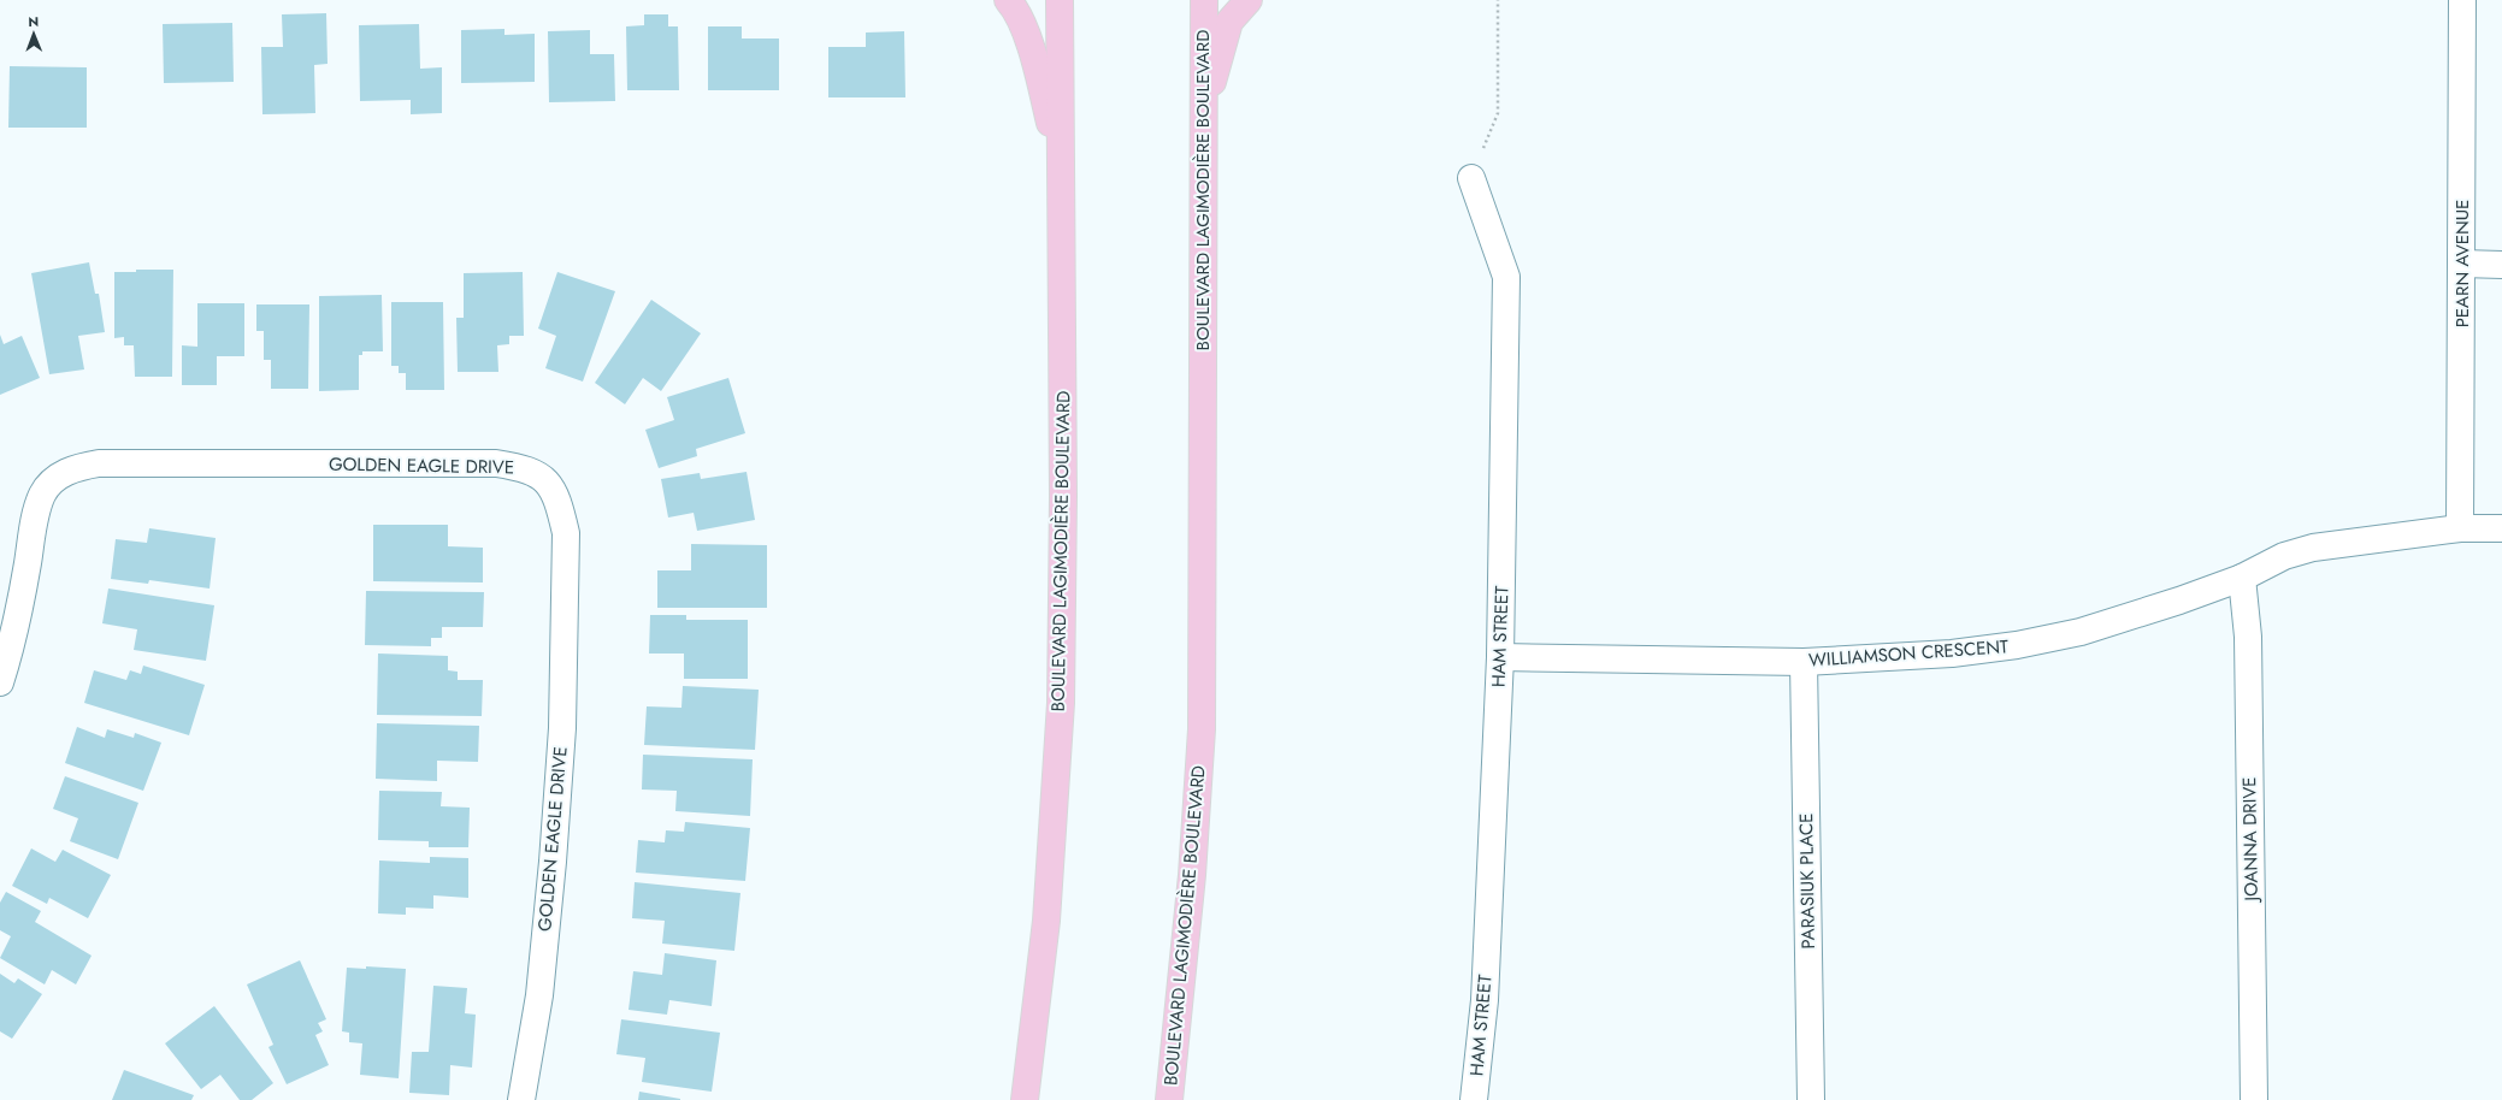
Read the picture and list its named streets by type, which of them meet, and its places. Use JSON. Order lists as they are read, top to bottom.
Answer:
{
  "streets": {
    "main road": ["BOULEVARD LAGIMODIÈRE BOULEVARD"],
    "street": [
      "PEARN AVENUE",
      "GOLDEN EAGLE DRIVE",
      "HAM STREET",
      "WILLIAMSON CRESCENT",
      "JOANNA DRIVE",
      "PARASIUK PLACE"
    ]
  },
  "crossings": [
    ["PEARN AVENUE", "WILLIAMSON CRESCENT"],
    ["HAM STREET", "WILLIAMSON CRESCENT"],
    ["WILLIAMSON CRESCENT", "JOANNA DRIVE"],
    ["WILLIAMSON CRESCENT", "PARASIUK PLACE"]
  ],
  "north": "top"
}
